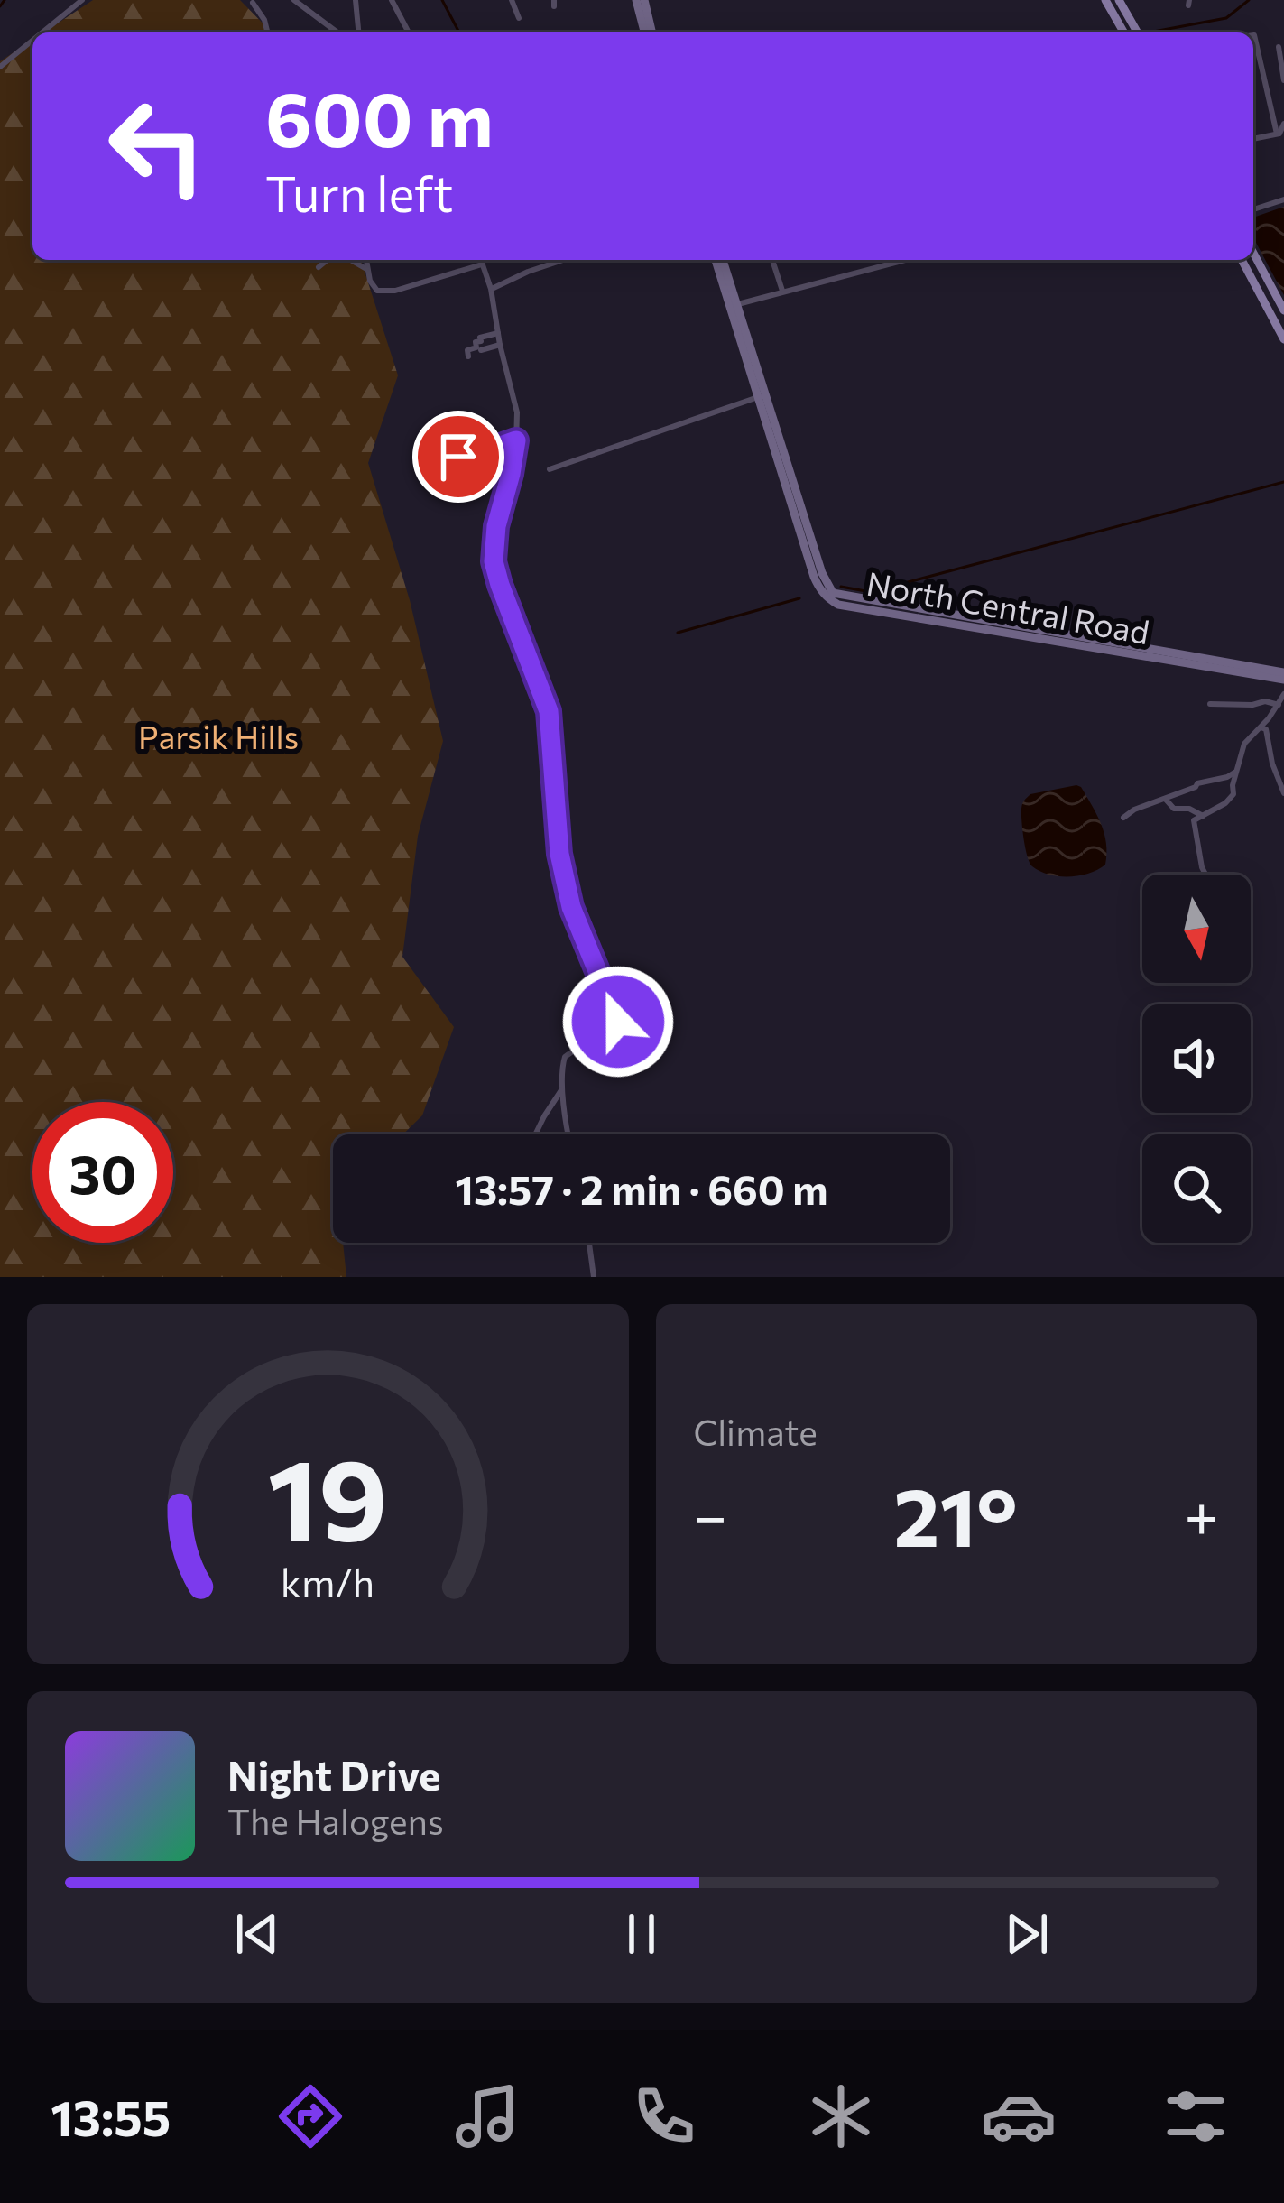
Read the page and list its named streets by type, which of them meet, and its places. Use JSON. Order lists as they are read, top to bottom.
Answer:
{
  "streets": {
    "main road": ["North Central Road"]
  },
  "parks": ["Parsik Hills"],
  "north": "bottom",
  "page": {
    "turn": ["600 m", "Turn left"],
    "limit": "30",
    "trip": "13:57 · 2 min · 660 m",
    "tile": "Climate",
    "heat": ["−", "21°", "+"],
    "song": ["Night Drive", "The Halogens"],
    "tabs": "13:55",
    "gauge": ["19", "km/h"]
  }
}
